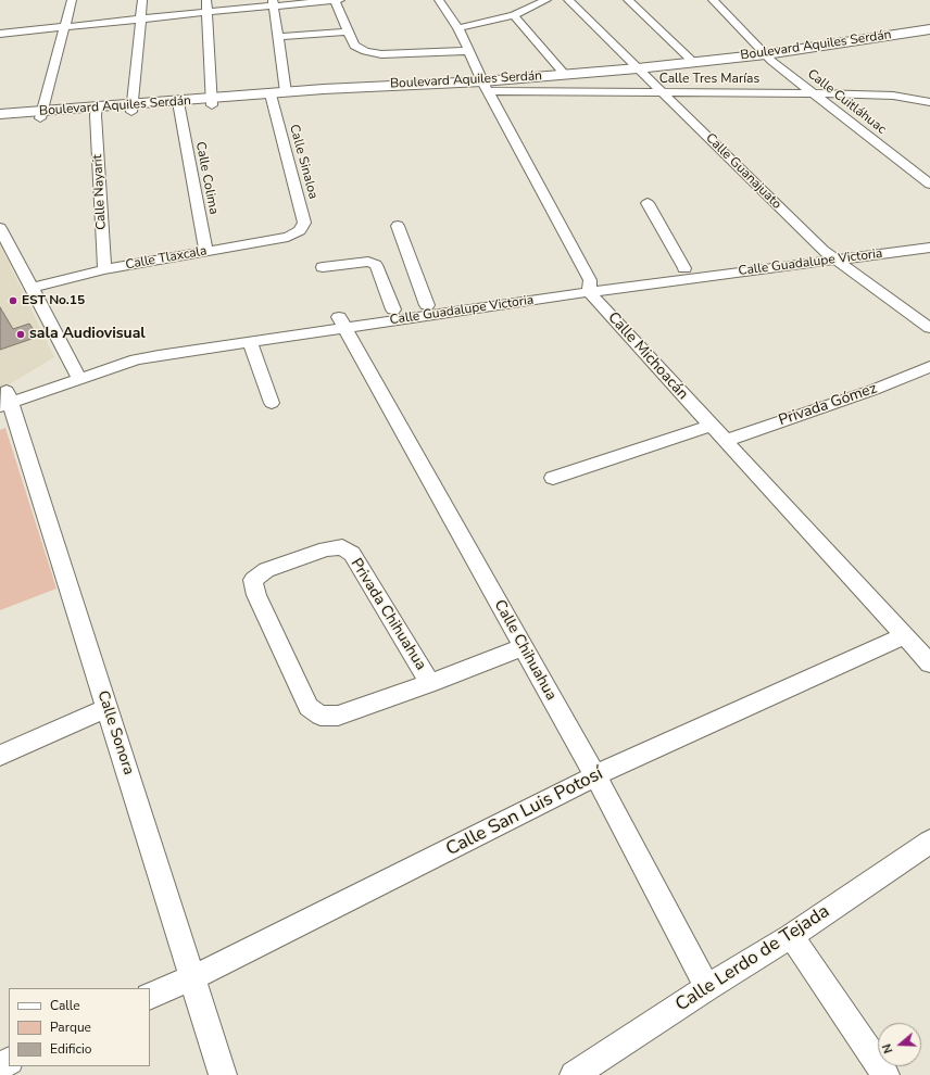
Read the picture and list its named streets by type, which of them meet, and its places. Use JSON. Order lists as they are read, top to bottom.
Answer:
{
  "streets": {
    "street": [
      "Boulevard Aquiles Serdán",
      "Calle Tres Marías",
      "Calle Cuitláhuac",
      "Calle Sinaloa",
      "Calle Guanajuato",
      "Calle Colima",
      "Calle Nayarit",
      "Calle Tlaxcala",
      "Calle Guadalupe Victoria",
      "Calle Michoacán",
      "Privada Gómez",
      "Privada Chihuahua",
      "Calle Chihuahua",
      "Calle Sonora",
      "Calle San Luis Potosí",
      "Calle Lerdo de Tejada"
    ]
  },
  "crossings": [
    ["Boulevard Aquiles Serdán", "Calle Tres Marías"],
    ["Boulevard Aquiles Serdán", "Calle Cuitláhuac"],
    ["Boulevard Aquiles Serdán", "Calle Sinaloa"],
    ["Boulevard Aquiles Serdán", "Calle Guanajuato"],
    ["Boulevard Aquiles Serdán", "Calle Colima"],
    ["Boulevard Aquiles Serdán", "Calle Nayarit"],
    ["Boulevard Aquiles Serdán", "Calle Michoacán"],
    ["Calle Tres Marías", "Calle Cuitláhuac"],
    ["Calle Tres Marías", "Calle Guanajuato"],
    ["Calle Tres Marías", "Calle Michoacán"],
    ["Calle Sinaloa", "Calle Tlaxcala"],
    ["Calle Guanajuato", "Calle Guadalupe Victoria"],
    ["Calle Colima", "Calle Tlaxcala"],
    ["Calle Nayarit", "Calle Tlaxcala"],
    ["Calle Guadalupe Victoria", "Calle Michoacán"],
    ["Calle Guadalupe Victoria", "Calle Chihuahua"],
    ["Calle Guadalupe Victoria", "Calle Sonora"],
    ["Calle Michoacán", "Privada Gómez"],
    ["Calle Michoacán", "Calle San Luis Potosí"],
    ["Privada Chihuahua", "Calle Chihuahua"],
    ["Calle Chihuahua", "Calle San Luis Potosí"],
    ["Calle Chihuahua", "Calle Lerdo de Tejada"],
    ["Calle Sonora", "Calle San Luis Potosí"]
  ],
  "places": ["EST No.15", "sala Audiovisual"],
  "legend": ["Calle", "Parque", "Edificio"],
  "north": "left"
}
